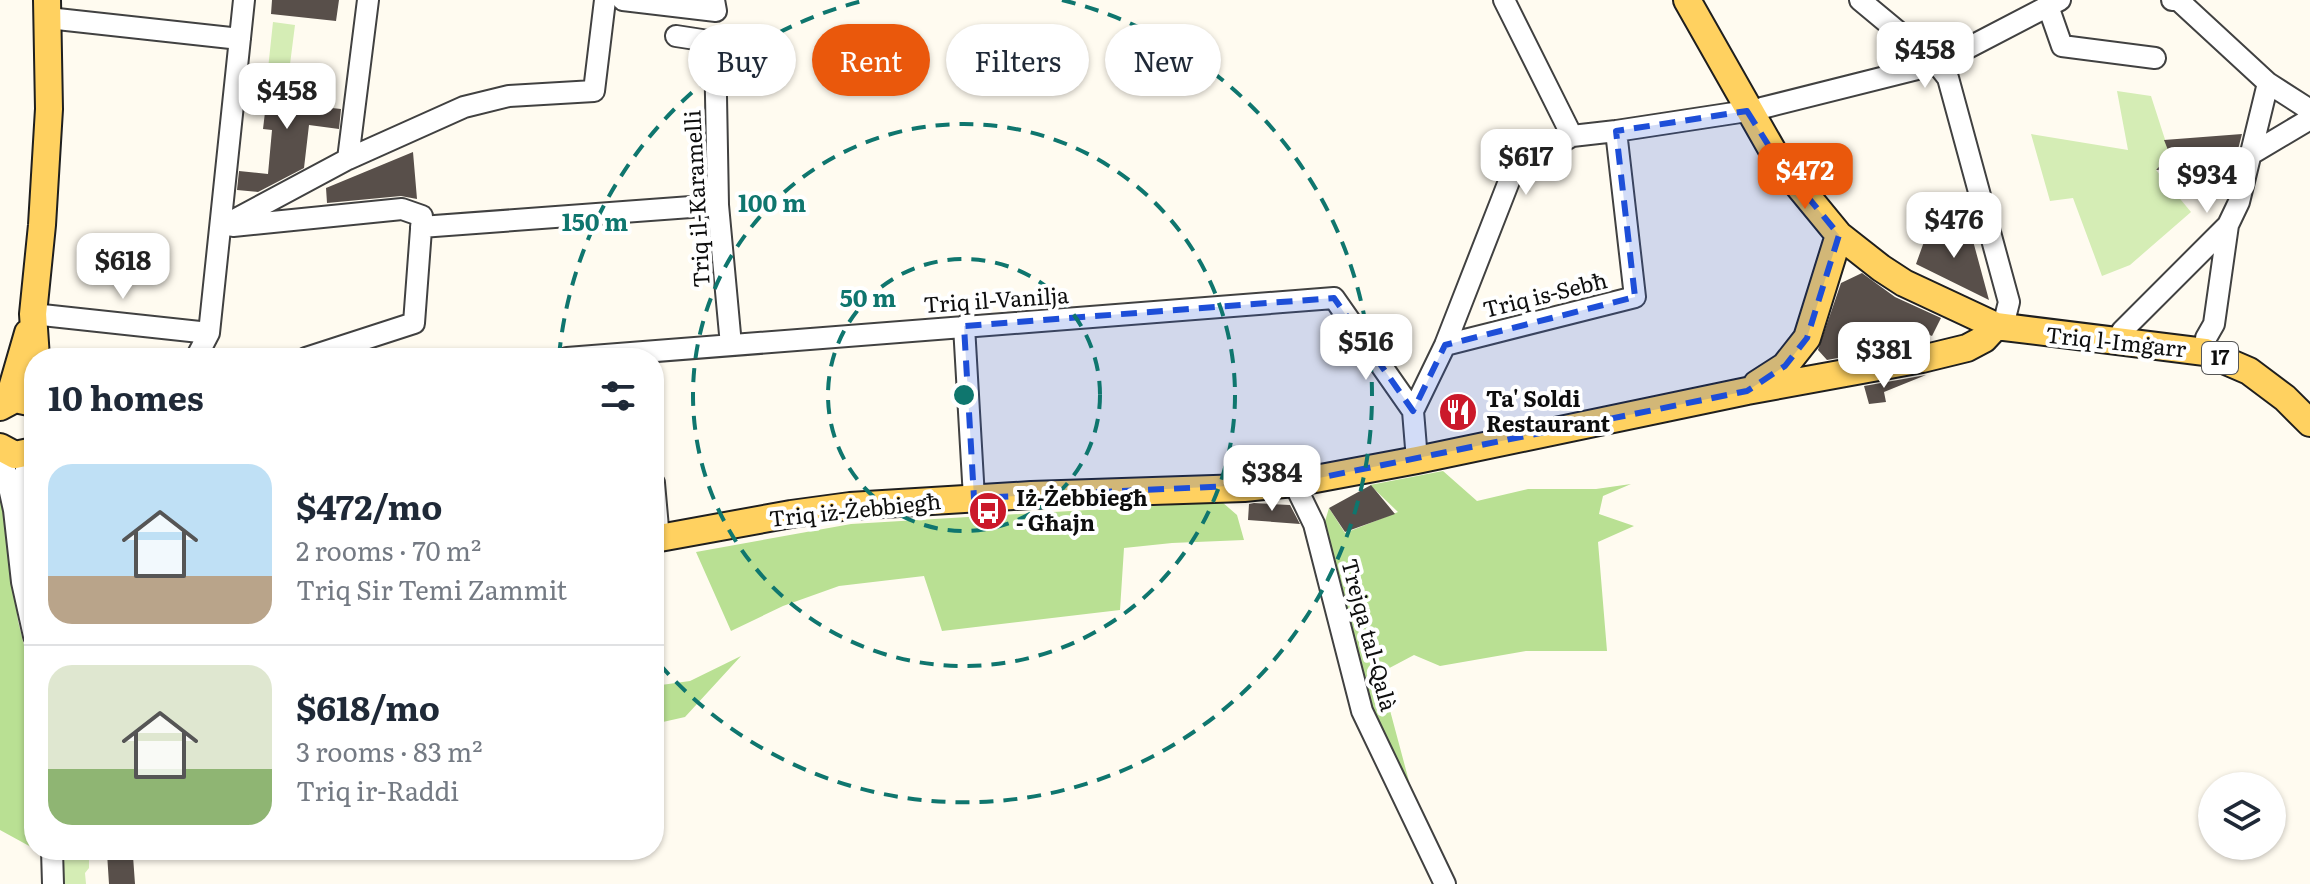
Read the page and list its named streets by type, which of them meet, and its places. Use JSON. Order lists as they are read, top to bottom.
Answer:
{
  "streets": {
    "main road": ["Triq l-Imġarr", "17", "Triq iż-Żebbiegħ"],
    "street": [
      "Triq il-Karamelli",
      "Triq is-Sebħ",
      "Triq il-Vanilja",
      "Trejqa tal-Qalà"
    ]
  },
  "crossings": [
    ["Triq il-Karamelli", "Triq il-Vanilja"],
    ["Triq l-Imġarr", "Triq iż-Żebbiegħ"],
    ["Triq iż-Żebbiegħ", "Trejqa tal-Qalà"]
  ],
  "places": {
    "restaurant": ["Ta' Soldi Restaurant"],
    "bus stop": ["Iż-Żebbiegħ - Għajn"]
  },
  "page": {
    "price": [
      "$458",
      "$458",
      "$617",
      "$472",
      "$934",
      "$476",
      "$618",
      "$516",
      "$381",
      "$384"
    ],
    "chip": [
      "Buy",
      "Rent",
      "Filters",
      "New"
    ],
    "heading": "10 homes",
    "list": [
      {
        "name": "$472/mo",
        "note": "2 rooms · 70 m² · Triq Sir Temi Zammit"
      },
      {
        "name": "$618/mo",
        "note": "3 rooms · 83 m² · Triq ir-Raddi"
      }
    ]
  },
  "rings": ["100 m", "150 m", "50 m"]
}
